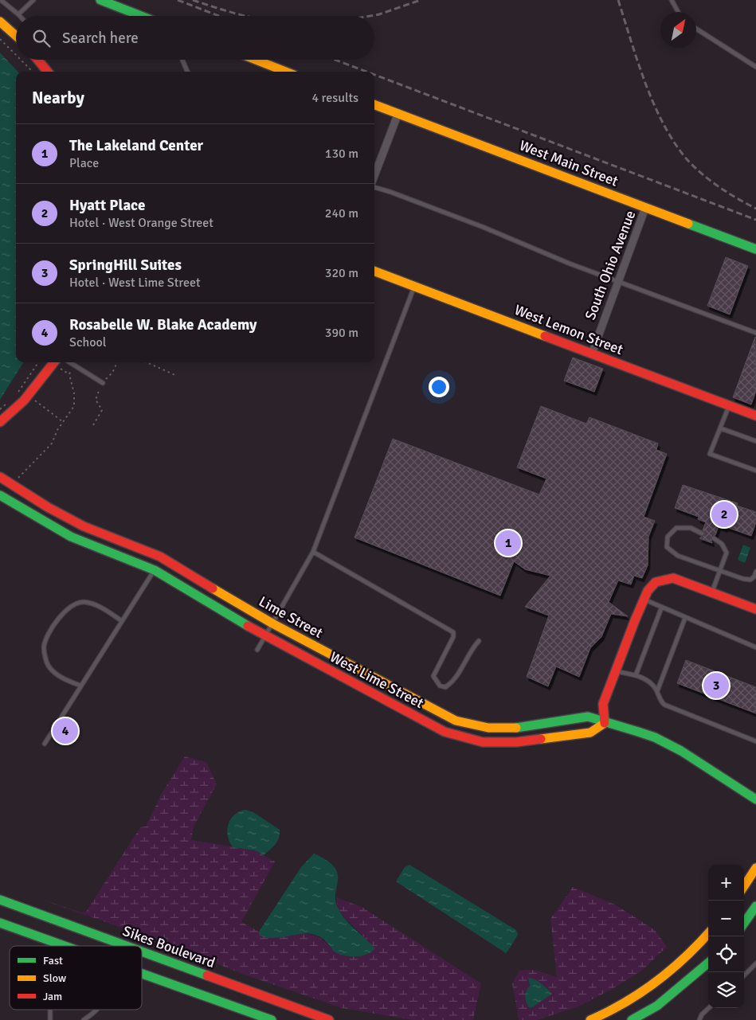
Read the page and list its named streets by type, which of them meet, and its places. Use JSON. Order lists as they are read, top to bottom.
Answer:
{
  "streets": {
    "main road": [
      "West Main Street",
      "West Lemon Street",
      "Lime Street",
      "West Lime Street",
      "Sikes Boulevard"
    ],
    "street": ["South Ohio Avenue"]
  },
  "crossings": [
    ["West Main Street", "South Ohio Avenue"],
    ["South Ohio Avenue", "West Lemon Street"],
    ["Lime Street", "West Lime Street"]
  ],
  "legend": ["Fast", "Slow", "Jam"],
  "north": "top right",
  "page": {
    "search": "Search here",
    "heading": ["Nearby", "4 results"],
    "list": [
      {
        "mark": "1",
        "name": "The Lakeland Center",
        "note": "Place",
        "value": "130 m"
      },
      {
        "mark": "2",
        "name": "Hyatt Place",
        "note": "Hotel · West Orange Street",
        "value": "240 m"
      },
      {
        "mark": "3",
        "name": "SpringHill Suites",
        "note": "Hotel · West Lime Street",
        "value": "320 m"
      },
      {
        "mark": "4",
        "name": "Rosabelle W. Blake Academy",
        "note": "School",
        "value": "390 m"
      }
    ],
    "pins": [
      "2",
      "1",
      "3",
      "4"
    ],
    "map_buttons": ["+", "−"]
  }
}
